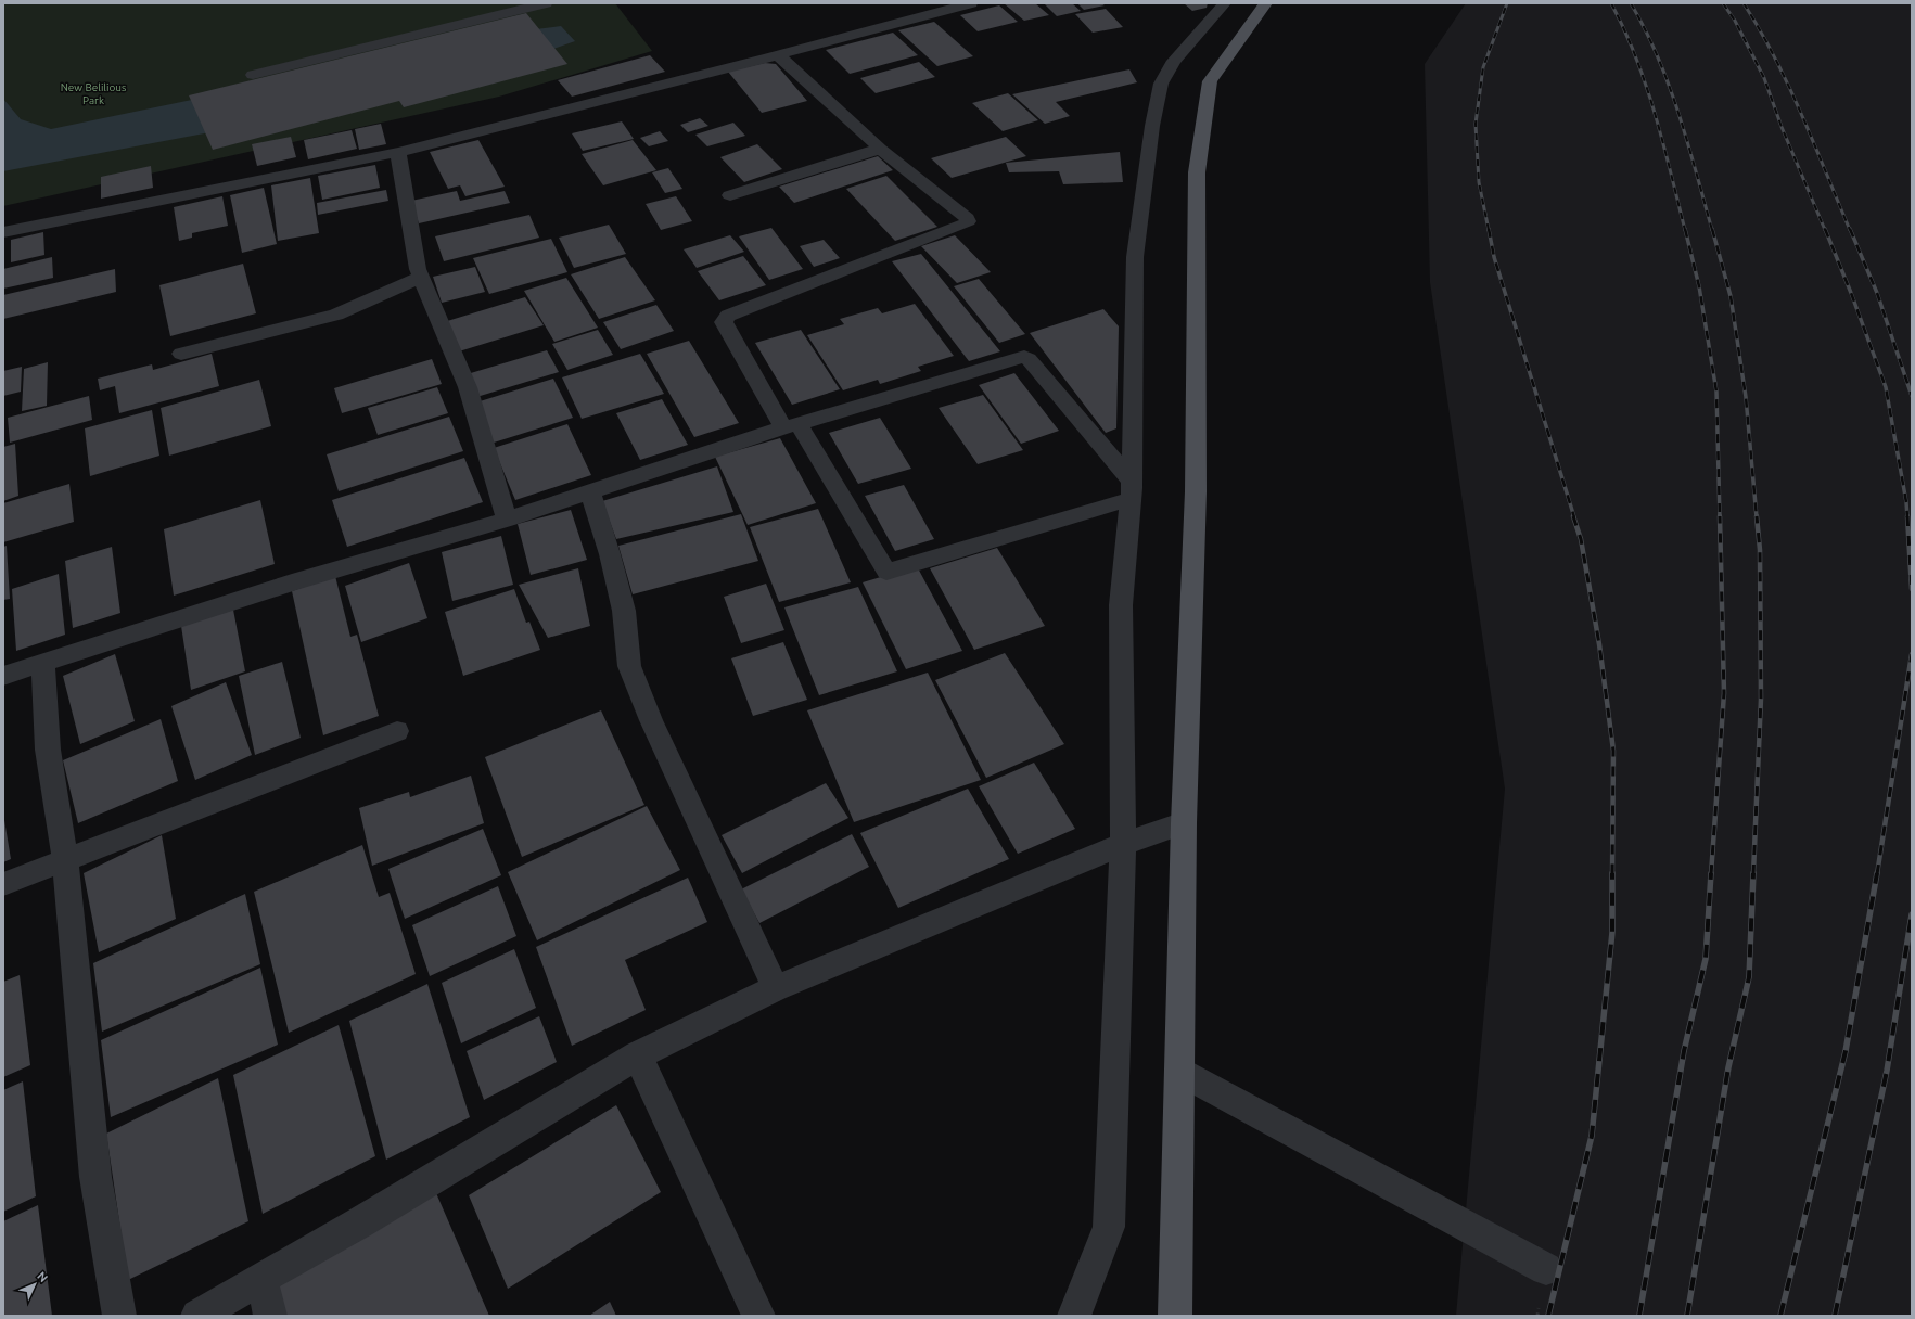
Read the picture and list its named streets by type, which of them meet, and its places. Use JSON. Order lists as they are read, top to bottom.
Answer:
{
  "parks": ["New Belilious Park"],
  "north": "top right"
}
